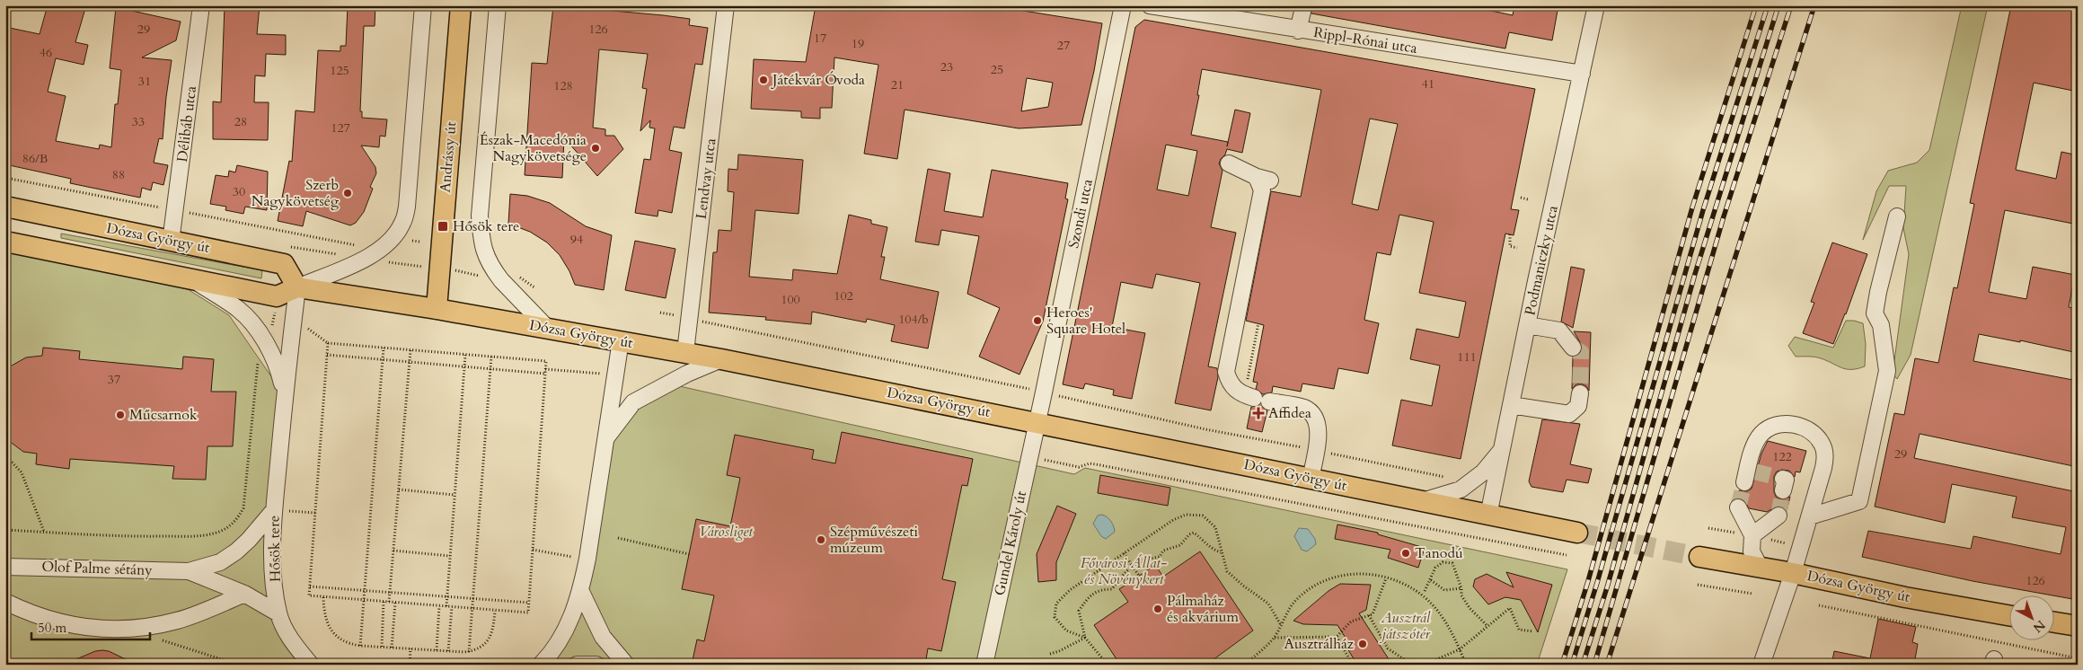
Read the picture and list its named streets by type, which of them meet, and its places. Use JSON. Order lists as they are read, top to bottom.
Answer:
{
  "streets": {
    "main road": ["Andrássy út", "Dózsa György út"],
    "street": [
      "Rippl-Rónai utca",
      "Délibáb utca",
      "Lendvay utca",
      "Szondi utca",
      "Podmaniczky utca",
      "Gundel Károly út",
      "Hősök tere",
      "Olof Palme sétány"
    ]
  },
  "crossings": [
    ["Rippl-Rónai utca", "Podmaniczky utca"],
    ["Délibáb utca", "Dózsa György út"],
    ["Andrássy út", "Dózsa György út"],
    ["Lendvay utca", "Dózsa György út"],
    ["Szondi utca", "Dózsa György út"],
    ["Szondi utca", "Gundel Károly út"],
    ["Dózsa György út", "Podmaniczky utca"],
    ["Dózsa György út", "Gundel Károly út"],
    ["Dózsa György út", "Hősök tere"],
    ["Hősök tere", "Olof Palme sétány"]
  ],
  "parks": ["Városliget", "Fővárosi Állat- és Növénykert", "Ausztrál játszótér"],
  "places": {
    "other": [
      "Játékvár Óvoda",
      "Észak-Macedónia Nagykövetsége",
      "Szerb Nagykövetség",
      "Heroes' Square Hotel",
      "Műcsarnok",
      "Szépművészeti múzeum",
      "Tanodú",
      "Pálmaház és akvárium",
      "Ausztrálház"
    ],
    "transit": ["Hősök tere"],
    "health": ["Affidea"]
  },
  "house_numbers": [
    "29",
    "126",
    "17",
    "19",
    "27",
    "46",
    "23",
    "25",
    "125",
    "31",
    "41",
    "21",
    "128",
    "33",
    "28",
    "127",
    "86/B",
    "88",
    "30",
    "94",
    "102",
    "100",
    "104/b",
    "111",
    "37",
    "29",
    "122",
    "126"
  ],
  "scale_bar": "50 m",
  "north": "bottom right"
}
